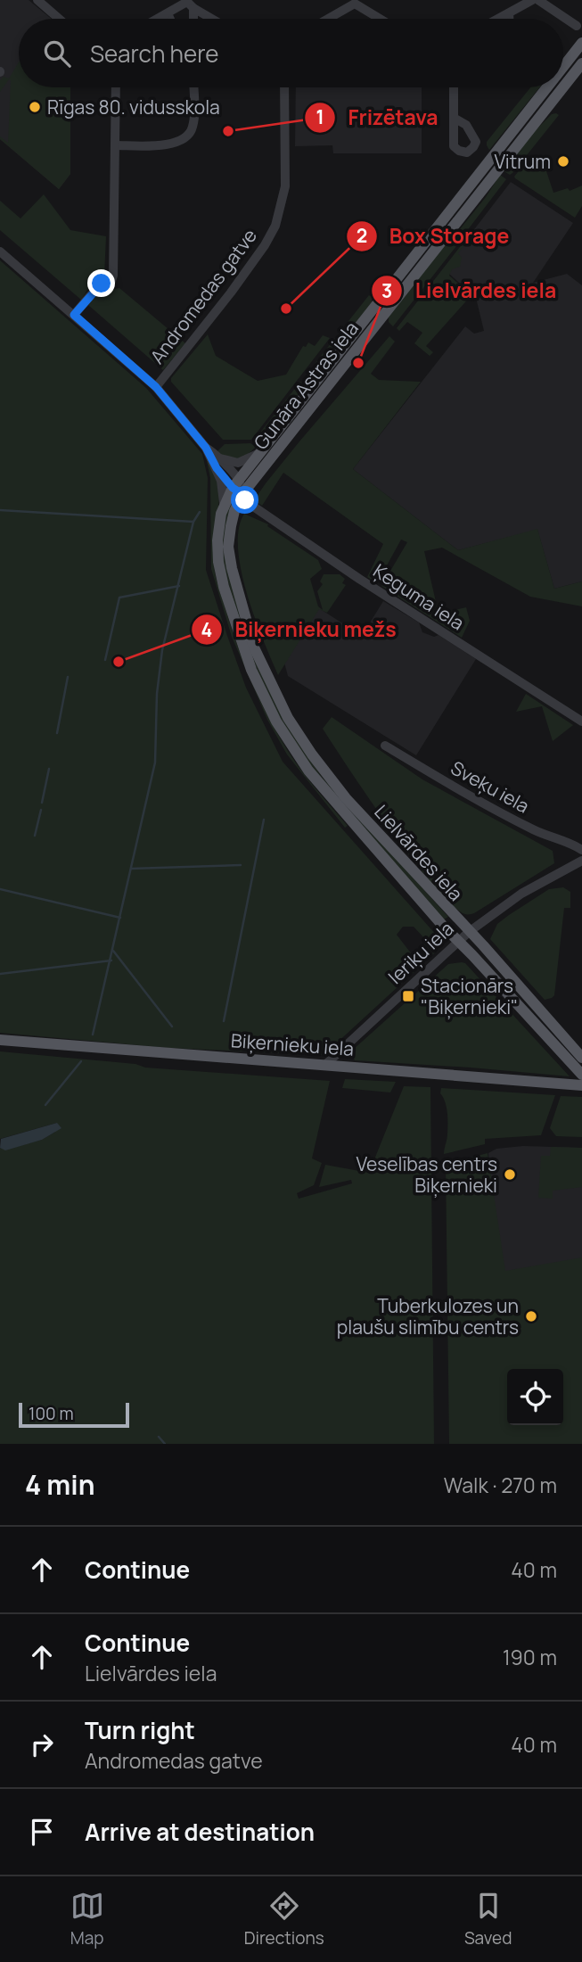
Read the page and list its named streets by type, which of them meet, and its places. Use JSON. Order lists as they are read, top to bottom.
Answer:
{
  "streets": {
    "main road": ["Gunāra Astras iela", "Lielvārdes iela", "Biķernieku iela"],
    "street": [
      "Andromedas gatve",
      "Ķeguma iela",
      "Sveķu iela",
      "Ieriķu iela"
    ]
  },
  "crossings": [
    ["Andromedas gatve", "Lielvārdes iela"],
    ["Gunāra Astras iela", "Ķeguma iela"],
    ["Gunāra Astras iela", "Lielvārdes iela"],
    ["Ķeguma iela", "Lielvārdes iela"],
    ["Lielvārdes iela", "Ieriķu iela"],
    ["Ieriķu iela", "Biķernieku iela"]
  ],
  "places": {
    "other": [
      "Rīgas 80. vidusskola",
      "Frizētava",
      "Vitrum",
      "Box Storage",
      "Lielvārdes iela",
      "Biķernieku mežs",
      "Veselības centrs Biķernieki",
      "Tuberkulozes un plaušu slimību centrs"
    ],
    "transit": ["Stacionārs \"Biķernieki\""]
  },
  "scale_bar": "100 m",
  "page": {
    "search": "Search here",
    "scale": "100 m",
    "heading": ["4 min", "Walk · 270 m"],
    "list": [
      ["Continue", "40 m"],
      ["Continue", "Lielvārdes iela", "190 m"],
      ["Turn right", "Andromedas gatve", "40 m"],
      "Arrive at destination"
    ],
    "nav": ["Map", "Directions", "Saved"]
  }
}
